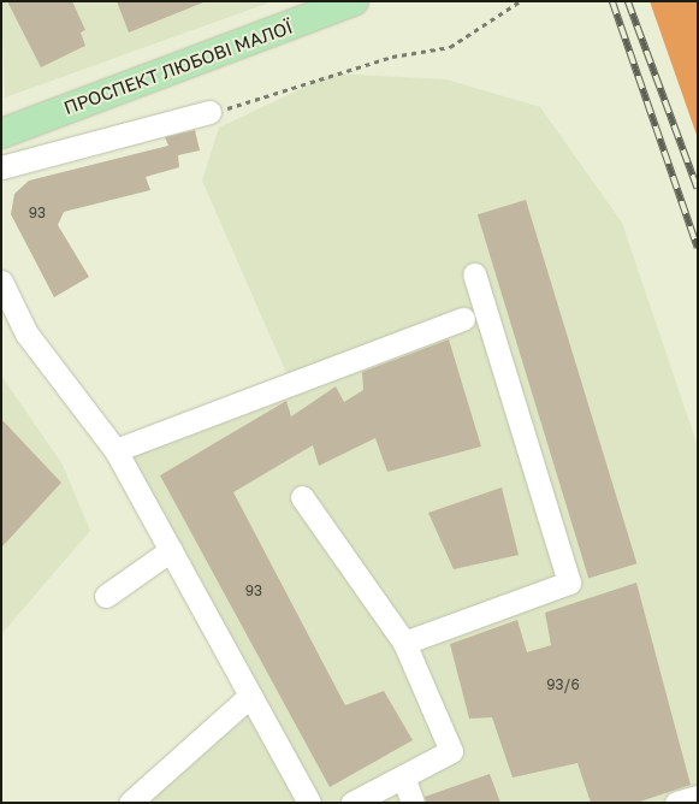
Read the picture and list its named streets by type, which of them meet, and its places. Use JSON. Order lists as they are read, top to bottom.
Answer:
{
  "streets": {
    "main road": ["ПРОСПЕКТ ЛЮБОВІ МАЛОЇ"]
  },
  "house_numbers": ["93", "93", "93/6"]
}
